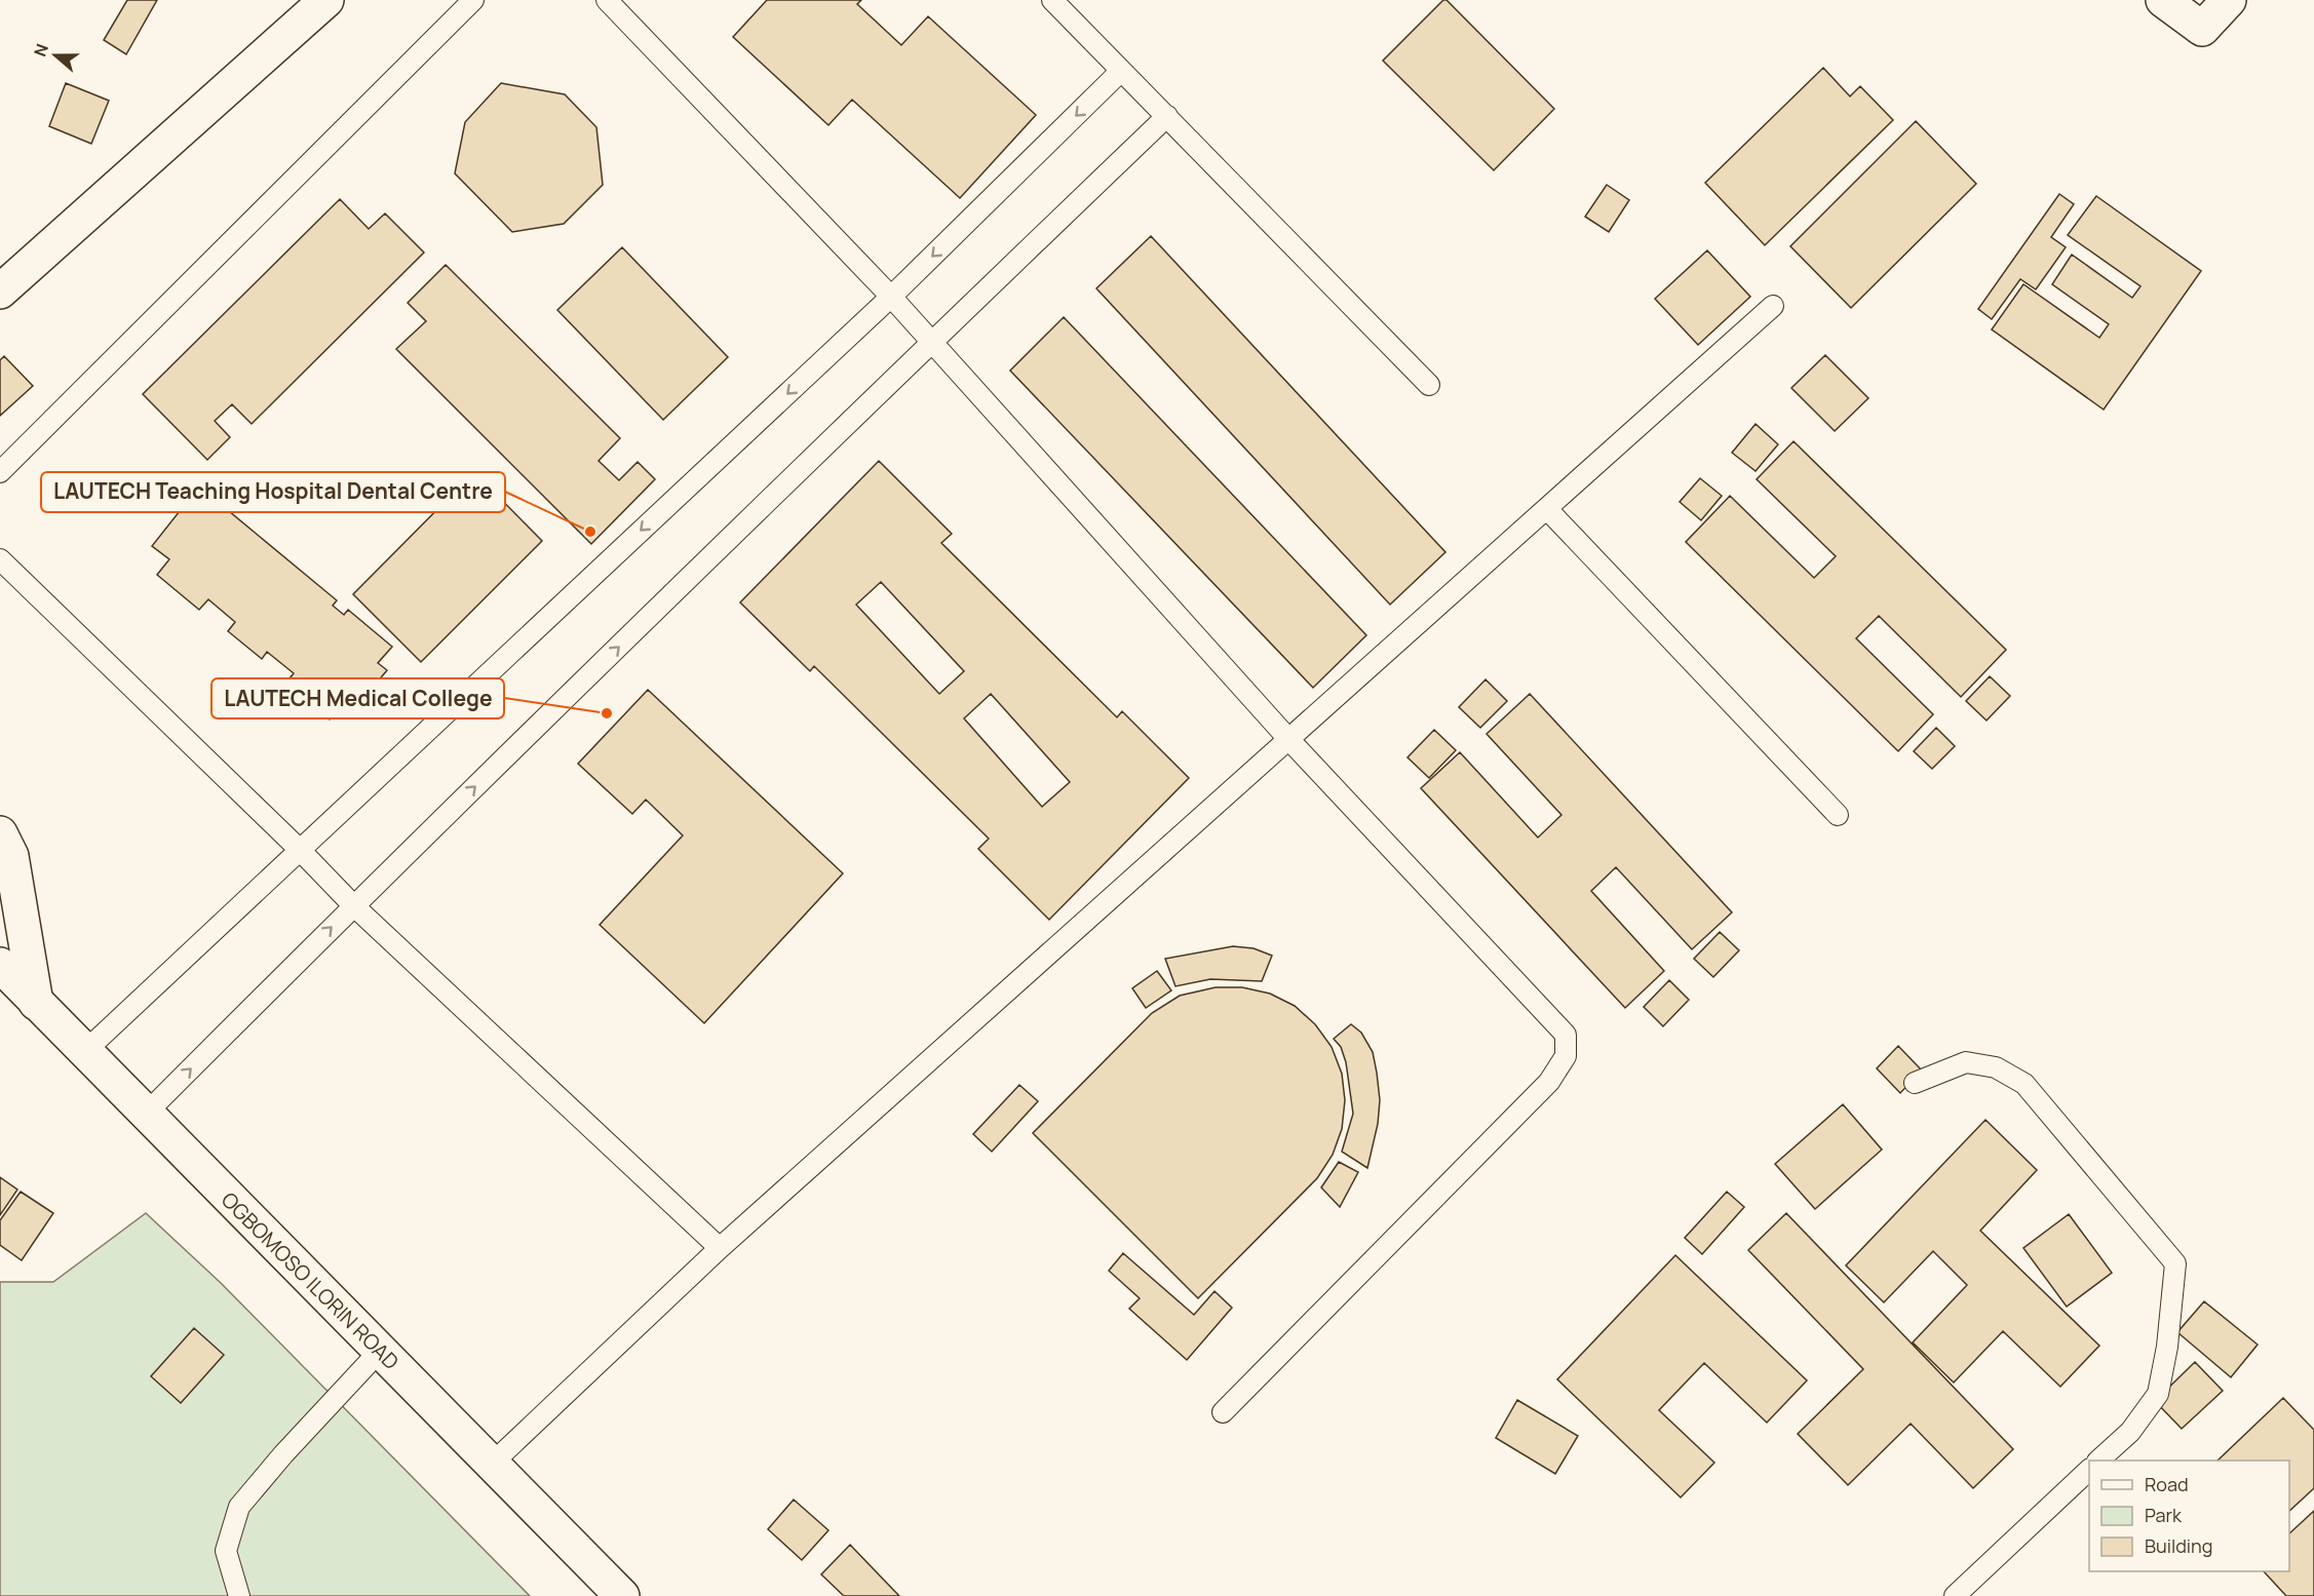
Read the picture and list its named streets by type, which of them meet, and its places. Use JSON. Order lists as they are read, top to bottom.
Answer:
{
  "streets": {
    "main road": ["OGBOMOSO ILORIN ROAD"]
  },
  "places": ["LAUTECH Teaching Hospital Dental Centre", "LAUTECH Medical College"],
  "legend": ["Road", "Park", "Building"],
  "north": "left"
}
